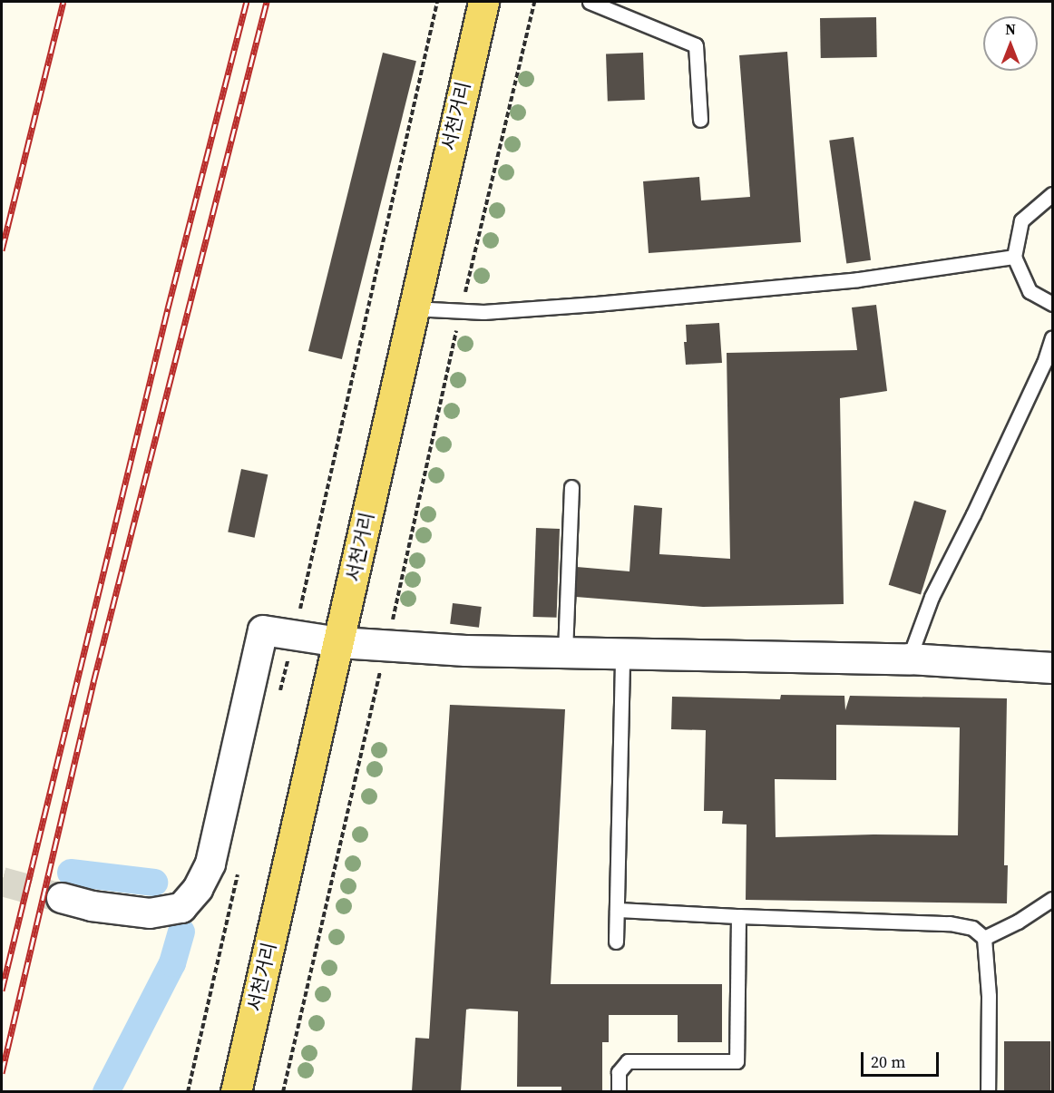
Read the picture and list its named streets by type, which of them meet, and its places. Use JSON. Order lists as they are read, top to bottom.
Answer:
{
  "streets": {
    "main road": ["서천거리"]
  },
  "scale_bar": "20 m",
  "north": "top"
}
